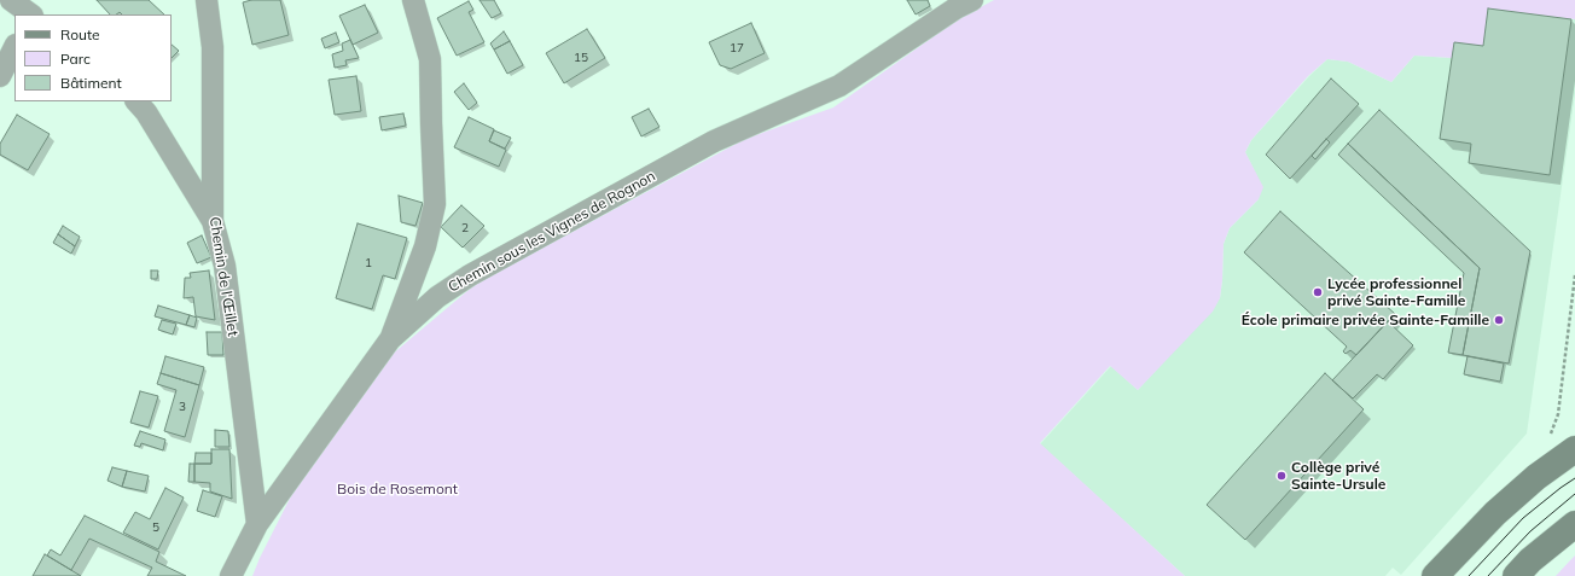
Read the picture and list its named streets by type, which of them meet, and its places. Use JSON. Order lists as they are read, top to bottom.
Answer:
{
  "streets": {
    "street": ["Chemin sous les Vignes de Rognon", "Chemin de l'Œillet"]
  },
  "crossings": [
    ["Chemin sous les Vignes de Rognon", "Chemin de l'Œillet"]
  ],
  "parks": ["Bois de Rosemont"],
  "places": ["Lycée professionnel privé Sainte-Famille", "École primaire privée Sainte-Famille", "Collège privé Sainte-Ursule"],
  "house_numbers": [
    "17",
    "15",
    "2",
    "1",
    "3",
    "5"
  ],
  "legend": ["Route", "Parc", "Bâtiment"]
}
